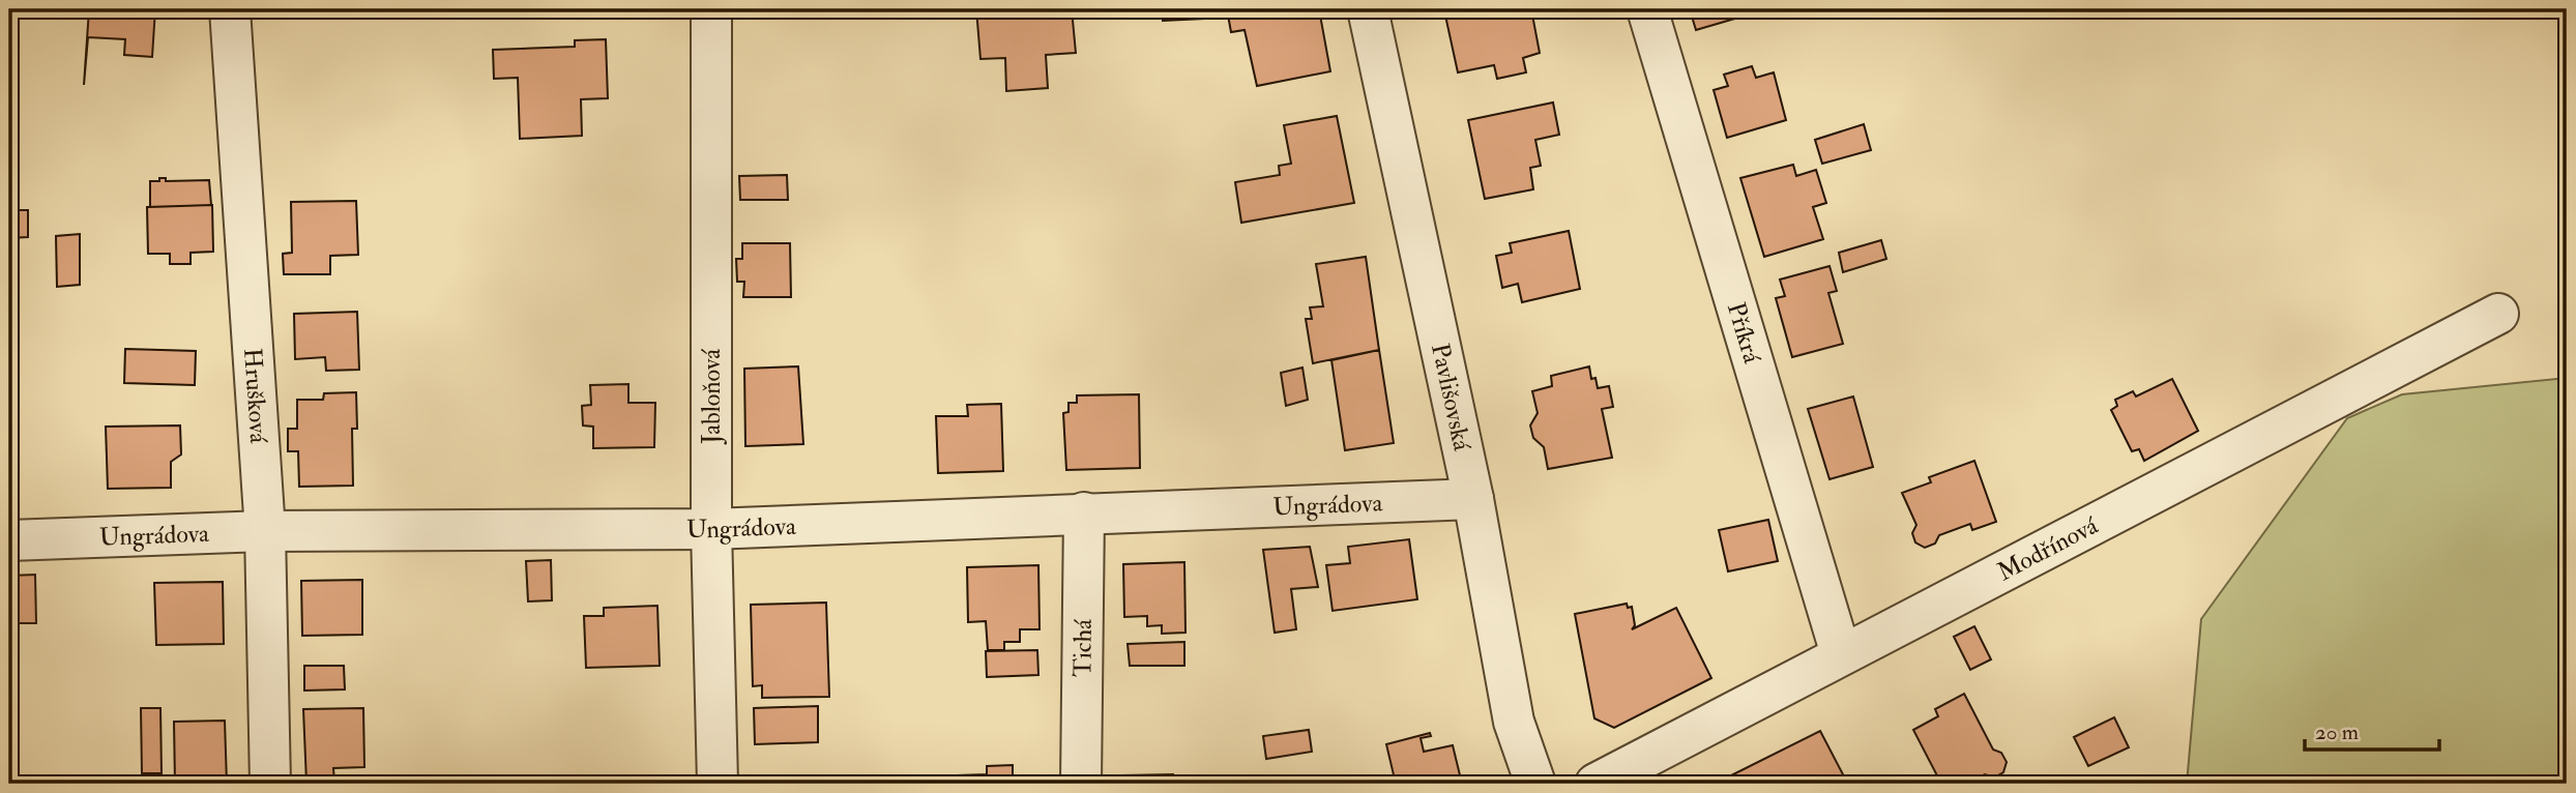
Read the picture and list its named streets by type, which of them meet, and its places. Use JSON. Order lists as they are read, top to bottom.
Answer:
{
  "streets": {
    "street": [
      "Příkrá",
      "Hrušková",
      "Jabloňová",
      "Pavlišovská",
      "Ungrádova",
      "Modřínová",
      "Tichá"
    ]
  },
  "crossings": [
    ["Příkrá", "Modřínová"],
    ["Hrušková", "Ungrádova"],
    ["Jabloňová", "Ungrádova"],
    ["Pavlišovská", "Ungrádova"],
    ["Ungrádova", "Tichá"]
  ],
  "scale_bar": "20 m"
}
